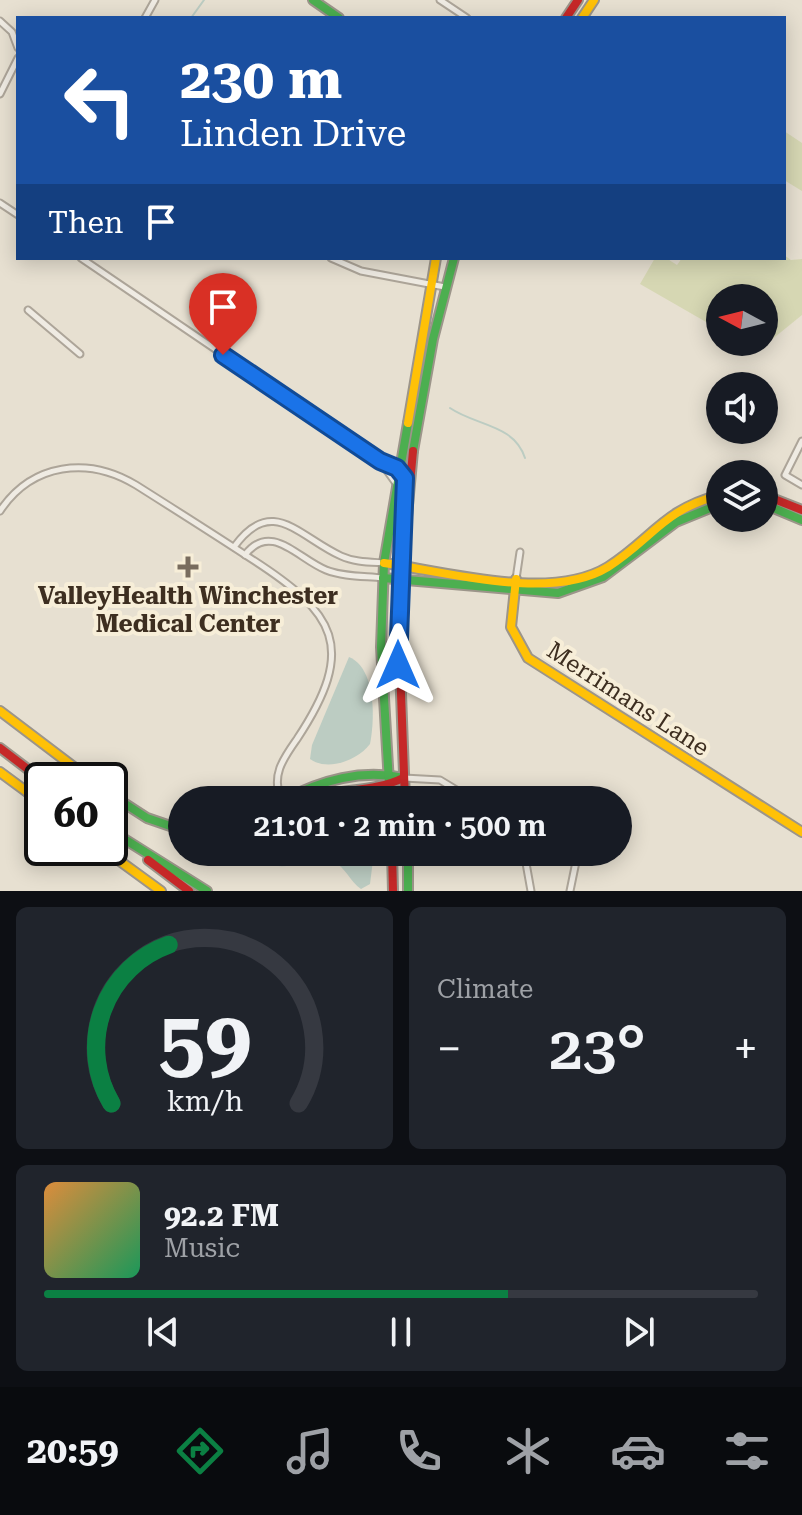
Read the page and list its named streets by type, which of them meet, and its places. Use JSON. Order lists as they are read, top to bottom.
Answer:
{
  "streets": {
    "main road": ["Merrimans Lane"]
  },
  "places": {
    "health": ["ValleyHealth Winchester Medical Center"]
  },
  "north": "left",
  "page": {
    "turn": ["230 m", "Linden Drive"],
    "then": "Then",
    "limit": "60",
    "trip": "21:01 · 2 min · 500 m",
    "tile": "Climate",
    "heat": ["−", "23°", "+"],
    "song": ["92.2 FM", "Music"],
    "tabs": "20:59",
    "gauge": ["59", "km/h"]
  }
}
